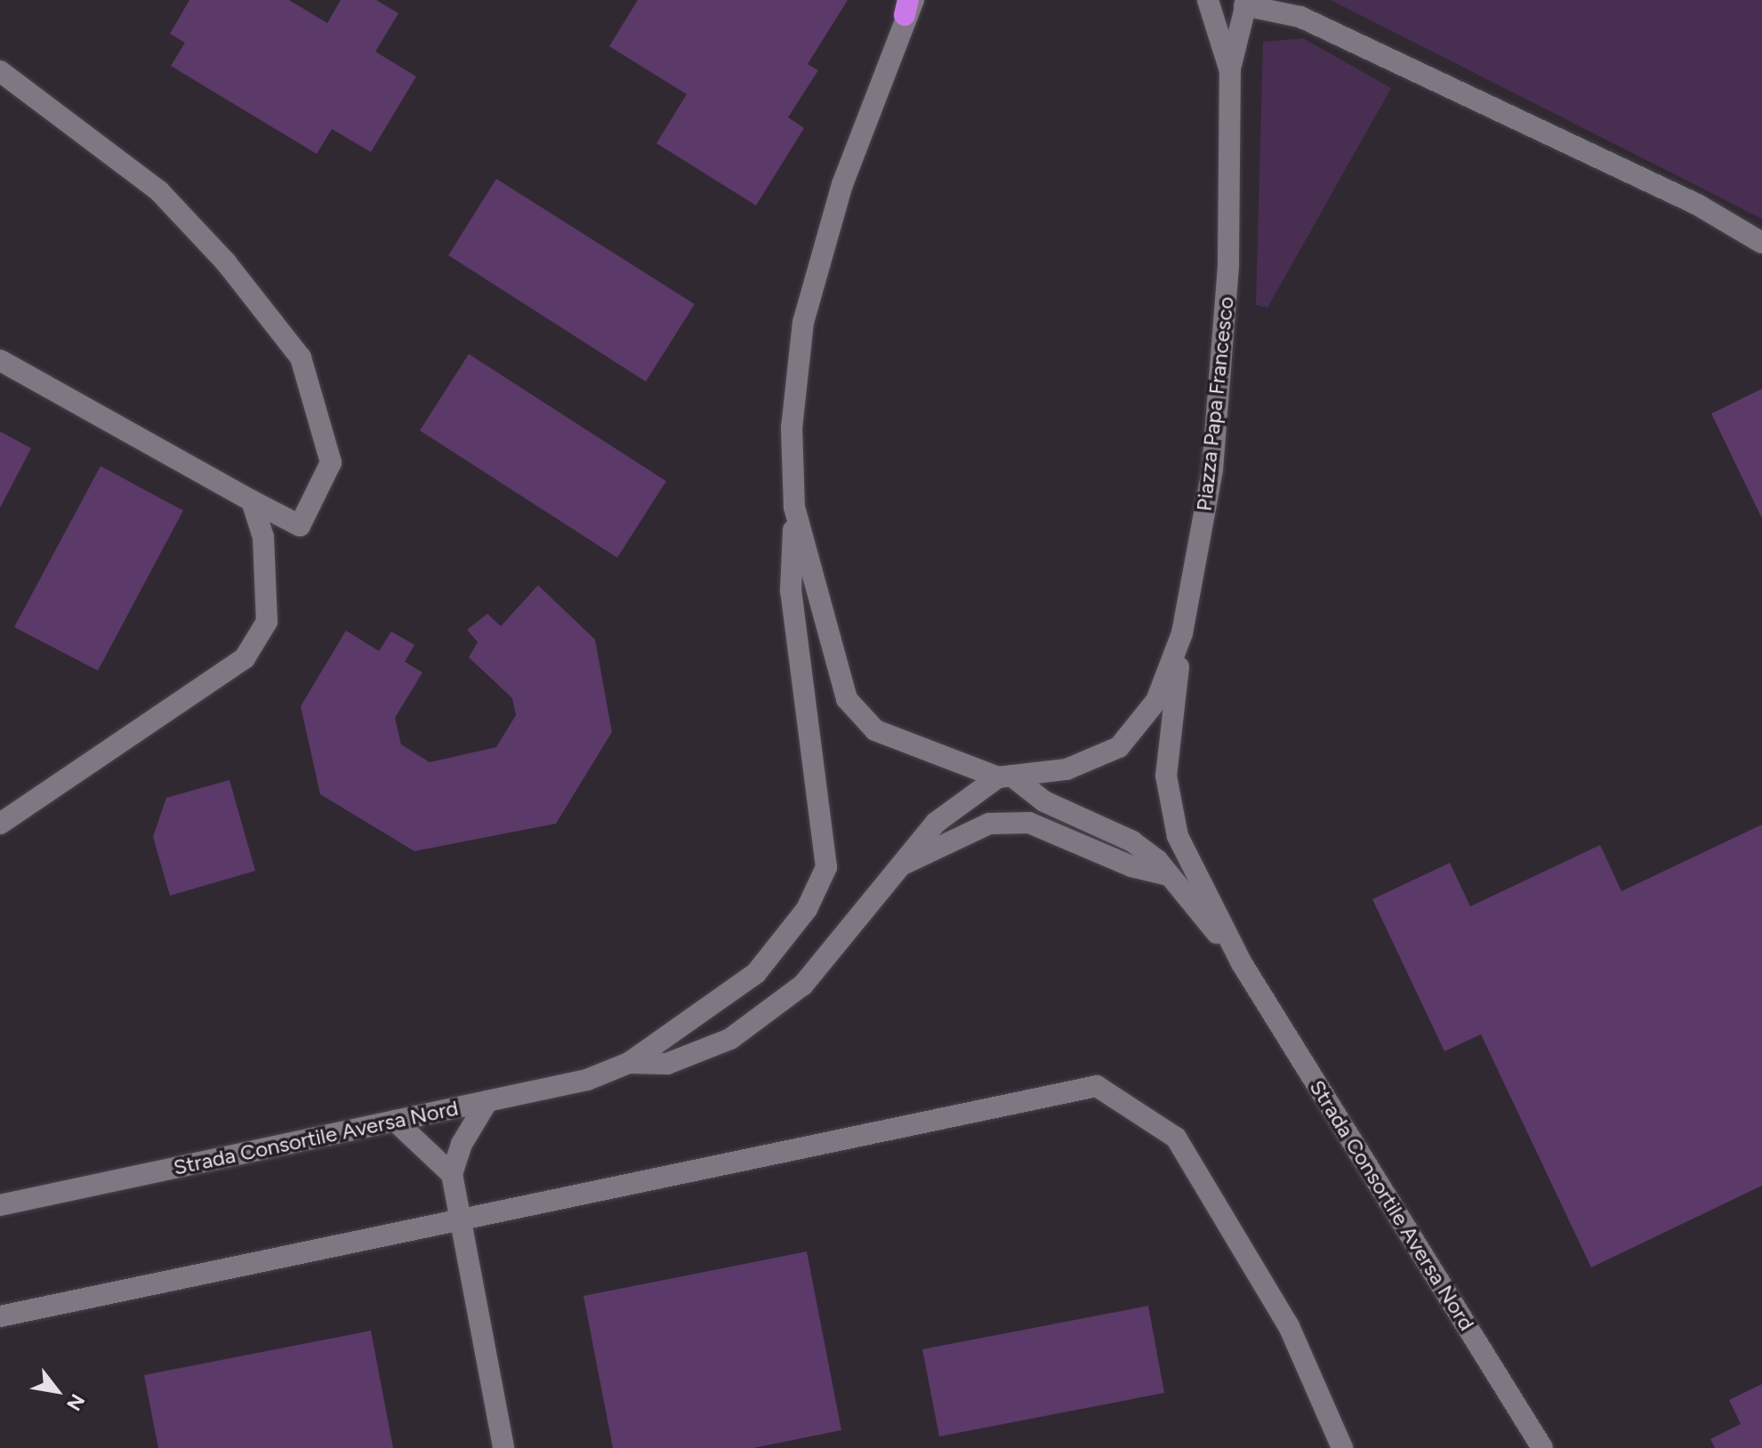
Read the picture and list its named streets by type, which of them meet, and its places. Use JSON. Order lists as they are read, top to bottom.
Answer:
{
  "streets": {
    "street": ["Piazza Papa Francesco", "Strada Consortile Aversa Nord"]
  },
  "crossings": [
    ["Piazza Papa Francesco", "Strada Consortile Aversa Nord"]
  ],
  "north": "bottom right"
}
